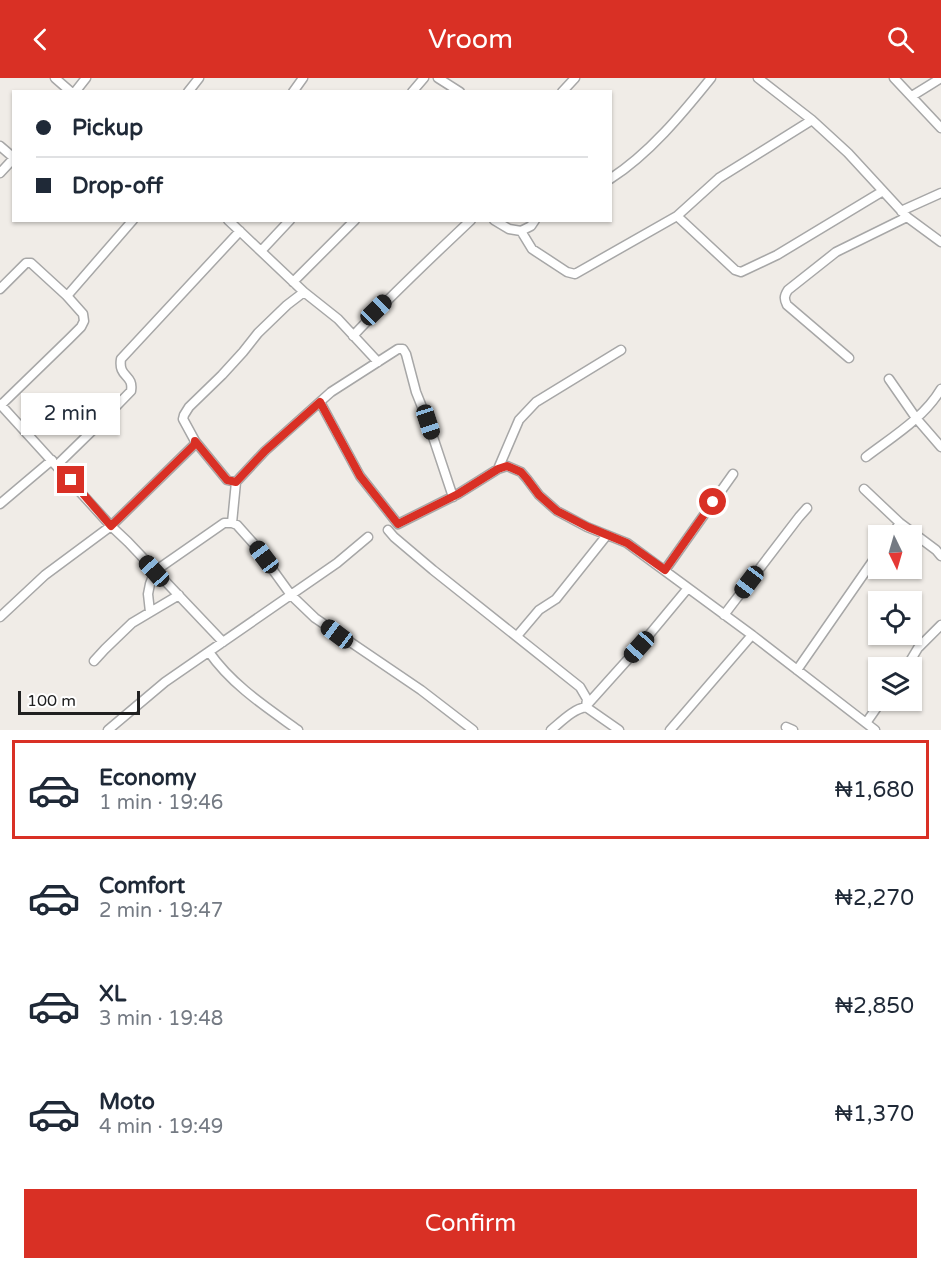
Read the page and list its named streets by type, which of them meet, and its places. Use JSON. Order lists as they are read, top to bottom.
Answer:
{
  "scale_bar": "100 m",
  "north": "bottom",
  "page": {
    "header": "Vroom",
    "banner": ["Pickup", "Drop-off"],
    "bubble": "2 min",
    "scale": "100 m",
    "list": [
      {
        "name": "Economy",
        "note": "1 min · 19:46",
        "value": "₦1,680"
      },
      {
        "name": "Comfort",
        "note": "2 min · 19:47",
        "value": "₦2,270"
      },
      {
        "name": "XL",
        "note": "3 min · 19:48",
        "value": "₦2,850"
      },
      {
        "name": "Moto",
        "note": "4 min · 19:49",
        "value": "₦1,370"
      }
    ],
    "buttons": "Confirm"
  }
}
